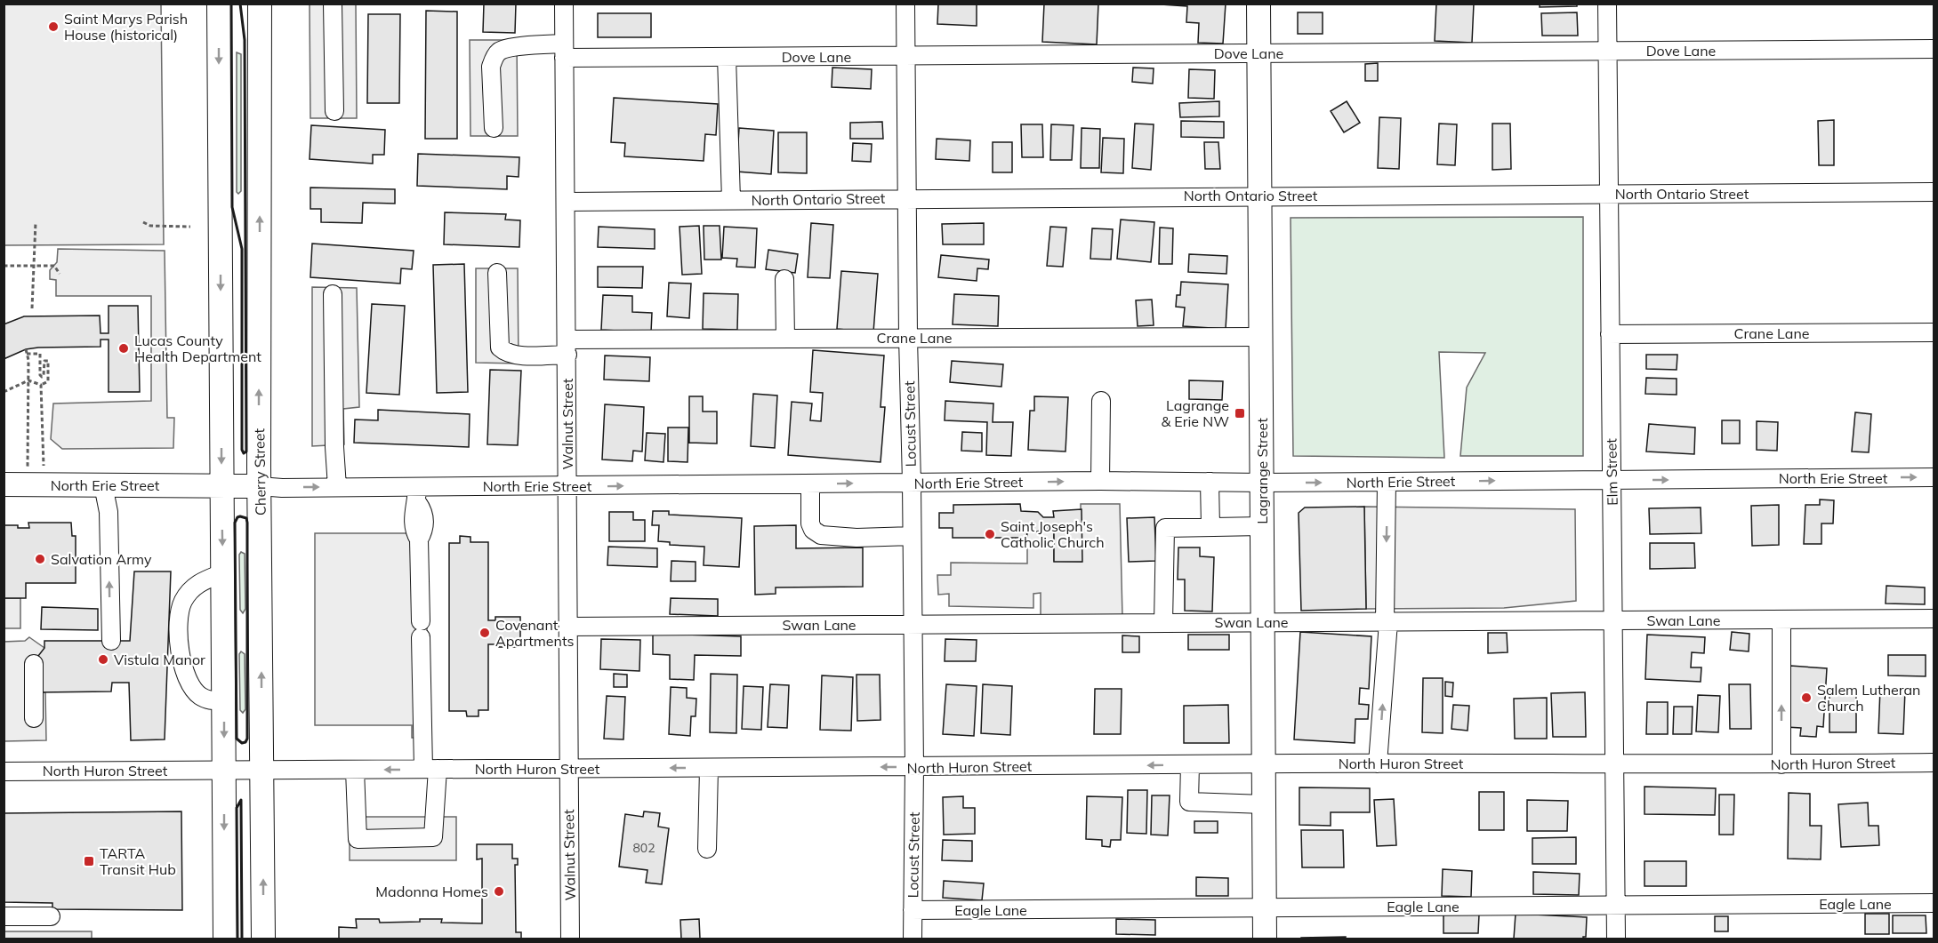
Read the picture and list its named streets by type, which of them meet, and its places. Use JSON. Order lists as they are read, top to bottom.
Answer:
{
  "streets": {
    "main road": ["Lagrange Street", "Cherry Street", "North Erie Street"],
    "street": [
      "Dove Lane",
      "North Ontario Street",
      "Crane Lane",
      "Walnut Street",
      "Locust Street",
      "Elm Street",
      "Swan Lane",
      "North Huron Street",
      "Eagle Lane"
    ]
  },
  "crossings": [
    ["Dove Lane", "Walnut Street"],
    ["Dove Lane", "Locust Street"],
    ["Dove Lane", "Lagrange Street"],
    ["Dove Lane", "Elm Street"],
    ["North Ontario Street", "Walnut Street"],
    ["North Ontario Street", "Locust Street"],
    ["North Ontario Street", "Lagrange Street"],
    ["North Ontario Street", "Elm Street"],
    ["Crane Lane", "Walnut Street"],
    ["Crane Lane", "Locust Street"],
    ["Crane Lane", "Lagrange Street"],
    ["Crane Lane", "Elm Street"],
    ["Walnut Street", "North Erie Street"],
    ["Walnut Street", "Swan Lane"],
    ["Walnut Street", "North Huron Street"],
    ["Locust Street", "North Erie Street"],
    ["Locust Street", "Swan Lane"],
    ["Locust Street", "North Huron Street"],
    ["Locust Street", "Eagle Lane"],
    ["Lagrange Street", "North Erie Street"],
    ["Lagrange Street", "Swan Lane"],
    ["Lagrange Street", "North Huron Street"],
    ["Lagrange Street", "Eagle Lane"],
    ["Cherry Street", "North Erie Street"],
    ["Cherry Street", "North Huron Street"],
    ["Elm Street", "North Erie Street"],
    ["Elm Street", "Swan Lane"],
    ["Elm Street", "North Huron Street"],
    ["Elm Street", "Eagle Lane"]
  ],
  "one_way": ["North Erie Street", "North Huron Street"],
  "places": {
    "other": [
      "Saint Marys Parish House (historical)",
      "Lucas County Health Department",
      "Saint Joseph's Catholic Church",
      "Salvation Army",
      "Covenant Apartments",
      "Vistula Manor",
      "Salem Lutheran Church",
      "Madonna Homes"
    ],
    "transit": ["Lagrange & Erie NW", "TARTA Transit Hub"]
  },
  "house_numbers": ["802"]
}
